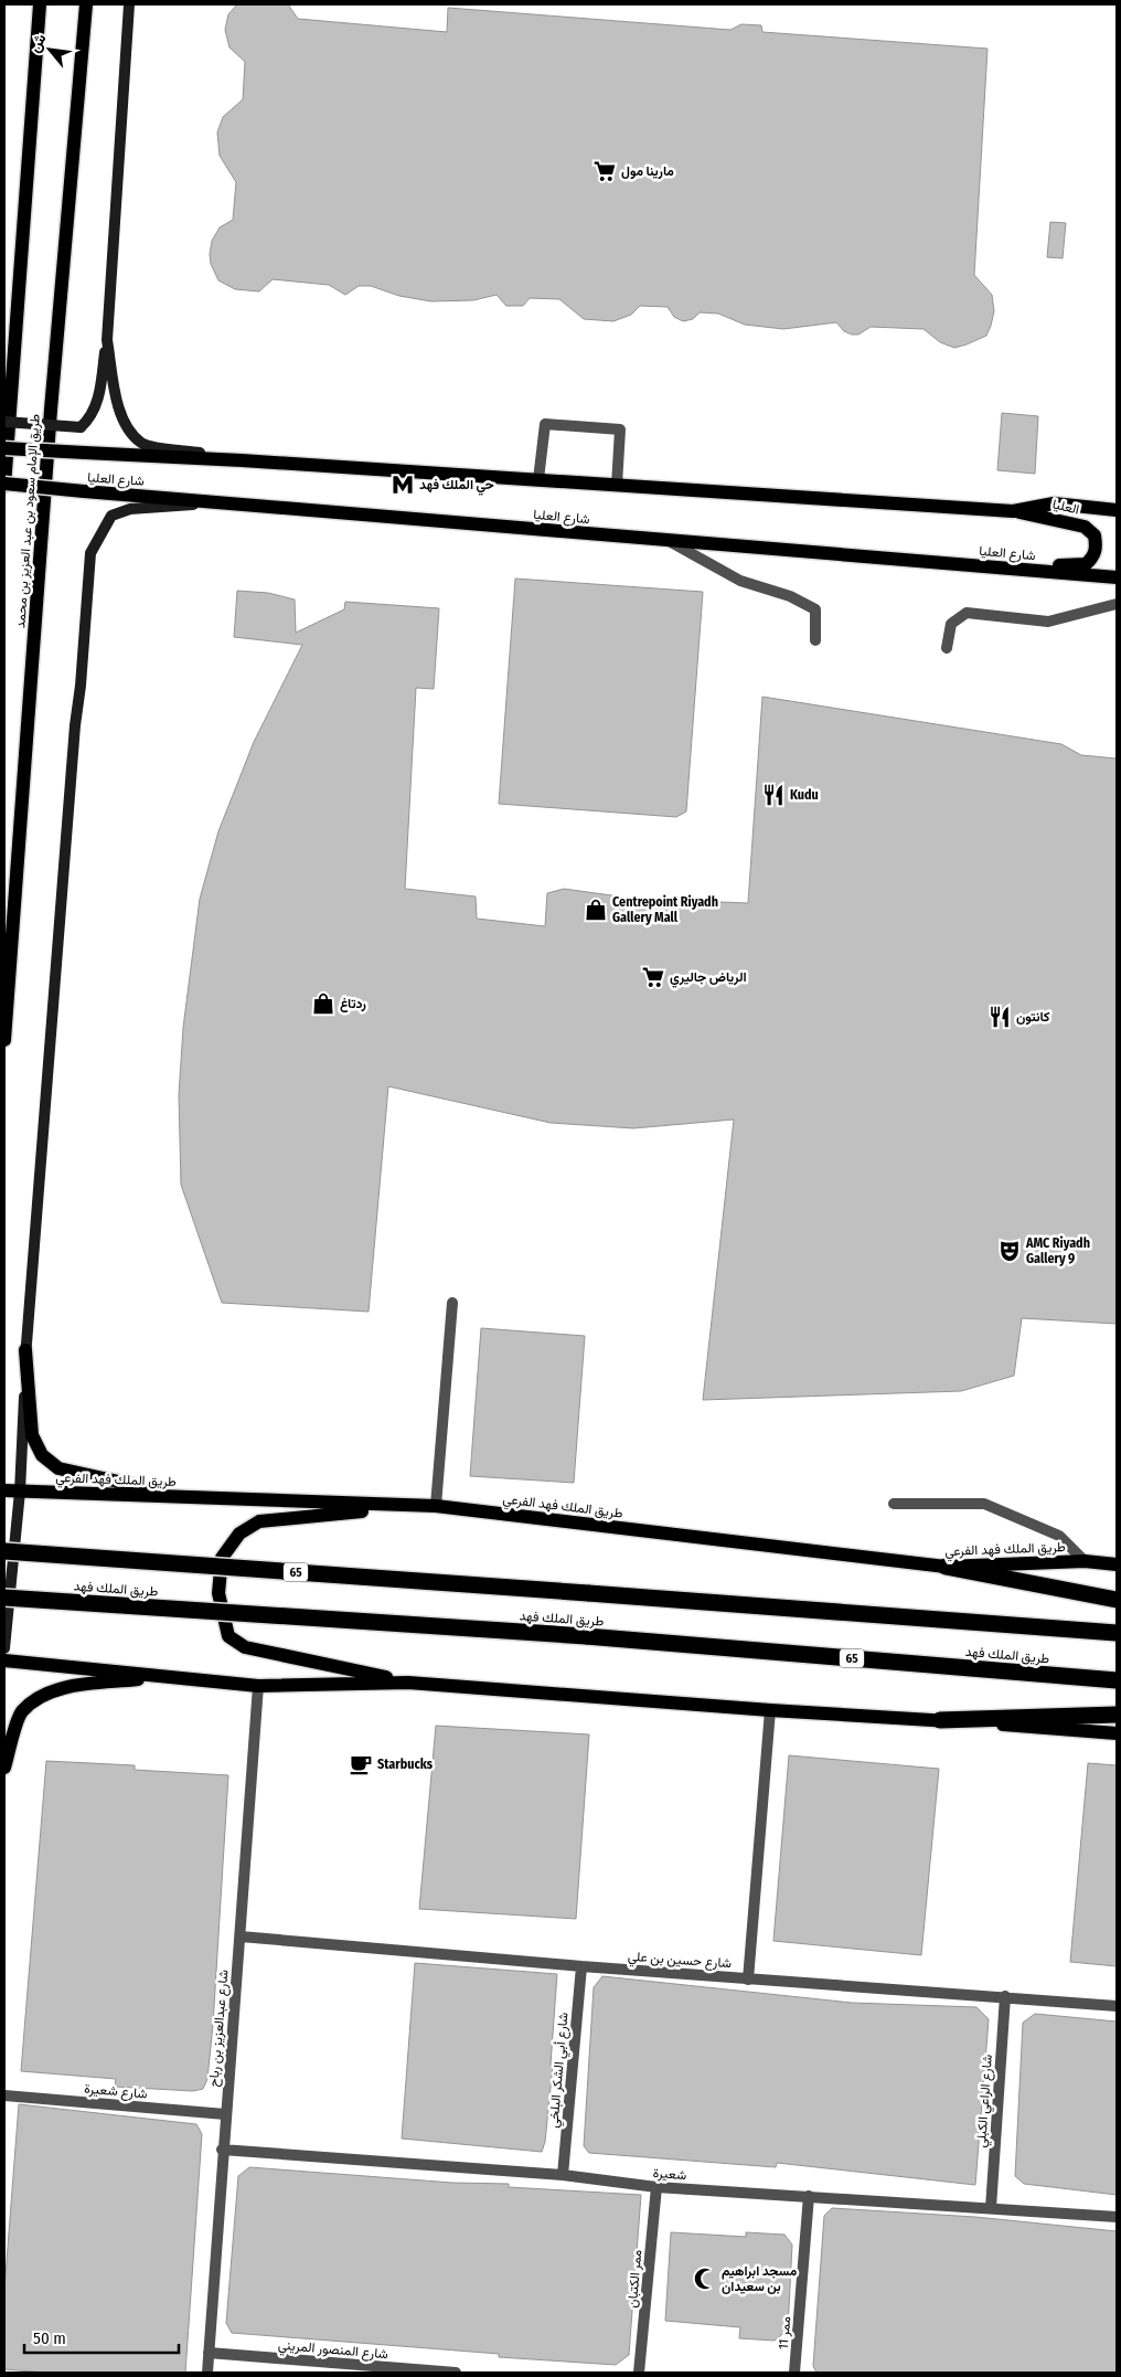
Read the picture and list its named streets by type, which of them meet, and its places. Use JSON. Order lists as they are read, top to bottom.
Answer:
{
  "streets": {
    "highway": ["65", "طريق الملك فهد"],
    "main road": [
      "شارع العليا",
      "العليا",
      "طريق الإمام سعود بن عبد العزيز بن محمد",
      "طريق الملك فهد الفرعي"
    ],
    "street": [
      "شارع حسين بن علي",
      "شارع عبدالعزيز بن رباح",
      "شارع أبي الشكر البلخي",
      "شارع شعيرة",
      "شارع الراعي الكبلي",
      "شعيرة",
      "ممر الكتبان",
      "ممر 11",
      "شارع المنصور المريني"
    ]
  },
  "crossings": [
    ["شارع العليا", "العليا"],
    ["شارع العليا", "طريق الإمام سعود بن عبد العزيز بن محمد"],
    ["شارع حسين بن علي", "شارع عبدالعزيز بن رباح"],
    ["شارع حسين بن علي", "شارع أبي الشكر البلخي"],
    ["شارع حسين بن علي", "شارع الراعي الكبلي"],
    ["شارع عبدالعزيز بن رباح", "شارع شعيرة"],
    ["شارع عبدالعزيز بن رباح", "شعيرة"],
    ["شارع عبدالعزيز بن رباح", "شارع المنصور المريني"],
    ["شارع أبي الشكر البلخي", "شعيرة"],
    ["شارع الراعي الكبلي", "شعيرة"],
    ["شعيرة", "ممر الكتبان"],
    ["شعيرة", "ممر 11"]
  ],
  "places": {
    "supermarket": ["مارينا مول", "الرياض جاليري"],
    "metro station": ["حي الملك فهد"],
    "restaurant": ["Kudu", "كانتون"],
    "shop": ["Centrepoint Riyadh Gallery Mall", "ردتاغ"],
    "theatre": ["AMC Riyadh Gallery 9"],
    "cafe": ["Starbucks"],
    "mosque": ["مسجد ابراهيم بن سعيدان"]
  },
  "scale_bar": "50 m",
  "north": "top left"
}
